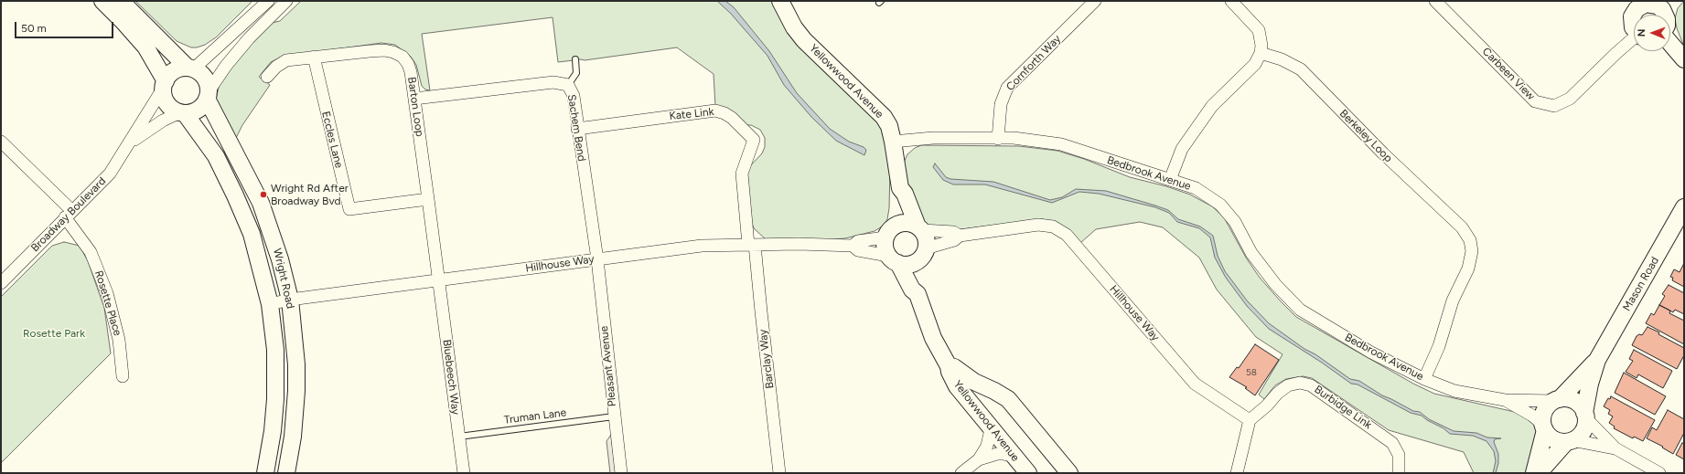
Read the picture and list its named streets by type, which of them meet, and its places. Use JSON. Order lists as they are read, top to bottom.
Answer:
{
  "streets": {
    "street": [
      "Cornforth Way",
      "Carbeen View",
      "Yellowwood Avenue",
      "Barton Loop",
      "Kate Link",
      "Sachem Bend",
      "Berkeley Loop",
      "Eccles Lane",
      "Bedbrook Avenue",
      "Broadway Boulevard",
      "Hillhouse Way",
      "Wright Road",
      "Mason Road",
      "Rosette Place",
      "Barclay Way",
      "Pleasant Avenue",
      "Bluebeech Way",
      "Burbidge Link"
    ],
    "lane": ["Truman Lane"]
  },
  "crossings": [
    ["Cornforth Way", "Bedbrook Avenue"],
    ["Yellowwood Avenue", "Bedbrook Avenue"],
    ["Yellowwood Avenue", "Hillhouse Way"],
    ["Barton Loop", "Sachem Bend"],
    ["Barton Loop", "Eccles Lane"],
    ["Barton Loop", "Hillhouse Way"],
    ["Barton Loop", "Bluebeech Way"],
    ["Kate Link", "Sachem Bend"],
    ["Kate Link", "Hillhouse Way"],
    ["Kate Link", "Barclay Way"],
    ["Sachem Bend", "Hillhouse Way"],
    ["Sachem Bend", "Pleasant Avenue"],
    ["Berkeley Loop", "Bedbrook Avenue"],
    ["Bedbrook Avenue", "Mason Road"],
    ["Broadway Boulevard", "Wright Road"],
    ["Broadway Boulevard", "Rosette Place"],
    ["Hillhouse Way", "Wright Road"],
    ["Hillhouse Way", "Barclay Way"],
    ["Hillhouse Way", "Pleasant Avenue"],
    ["Hillhouse Way", "Bluebeech Way"],
    ["Hillhouse Way", "Burbidge Link"],
    ["Pleasant Avenue", "Truman Lane"],
    ["Bluebeech Way", "Truman Lane"]
  ],
  "parks": ["Rosette Park"],
  "places": ["Wright Rd After Broadway Bvd"],
  "house_numbers": ["58"],
  "scale_bar": "50 m",
  "north": "left"
}
